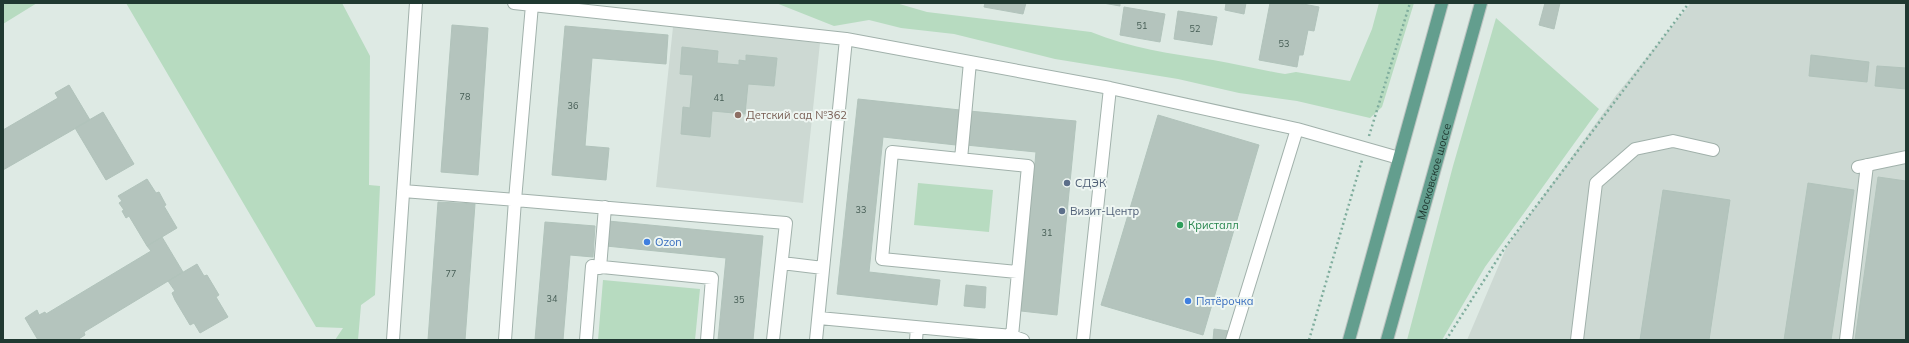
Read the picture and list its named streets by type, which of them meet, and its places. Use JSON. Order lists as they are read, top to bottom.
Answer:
{
  "streets": {
    "main road": ["Московское шоссе"]
  },
  "places": [
    "Детский сад №362",
    "СДЭК",
    "Визит-Центр",
    "Кристалл",
    "Ozon",
    "Пятёрочка"
  ],
  "house_numbers": [
    "51",
    "52",
    "53",
    "78",
    "41",
    "36",
    "33",
    "31",
    "77",
    "34",
    "35"
  ]
}
